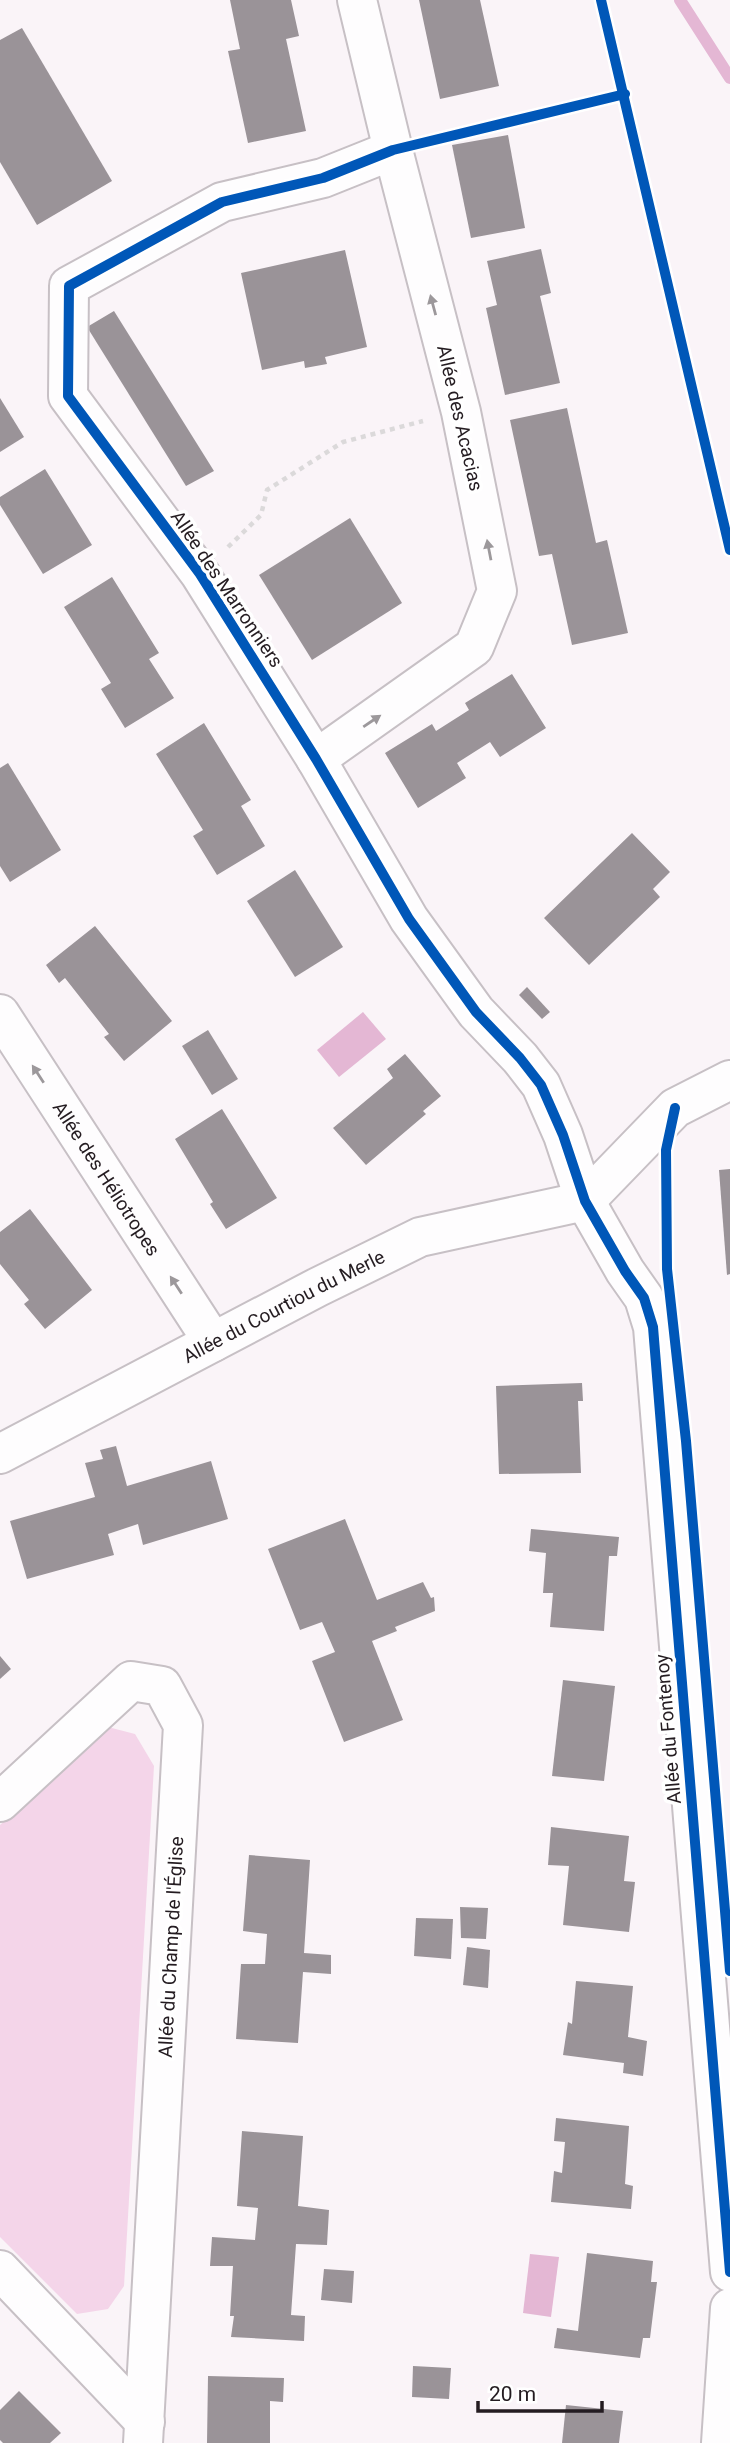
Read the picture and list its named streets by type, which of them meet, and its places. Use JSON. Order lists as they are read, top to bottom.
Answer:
{
  "streets": {
    "street": [
      "Allée des Acacias",
      "Allée des Marronniers",
      "Allée des Héliotropes",
      "Allée du Courtiou du Merle",
      "Allée du Fontenoy",
      "Allée du Champ de l'Église"
    ]
  },
  "crossings": [
    ["Allée des Acacias", "Allée des Marronniers"],
    ["Allée des Marronniers", "Allée du Courtiou du Merle"],
    ["Allée des Marronniers", "Allée du Fontenoy"],
    ["Allée des Héliotropes", "Allée du Courtiou du Merle"],
    ["Allée du Courtiou du Merle", "Allée du Fontenoy"]
  ],
  "one_way": ["Allée des Acacias", "Allée des Héliotropes"],
  "scale_bar": "20 m"
}
